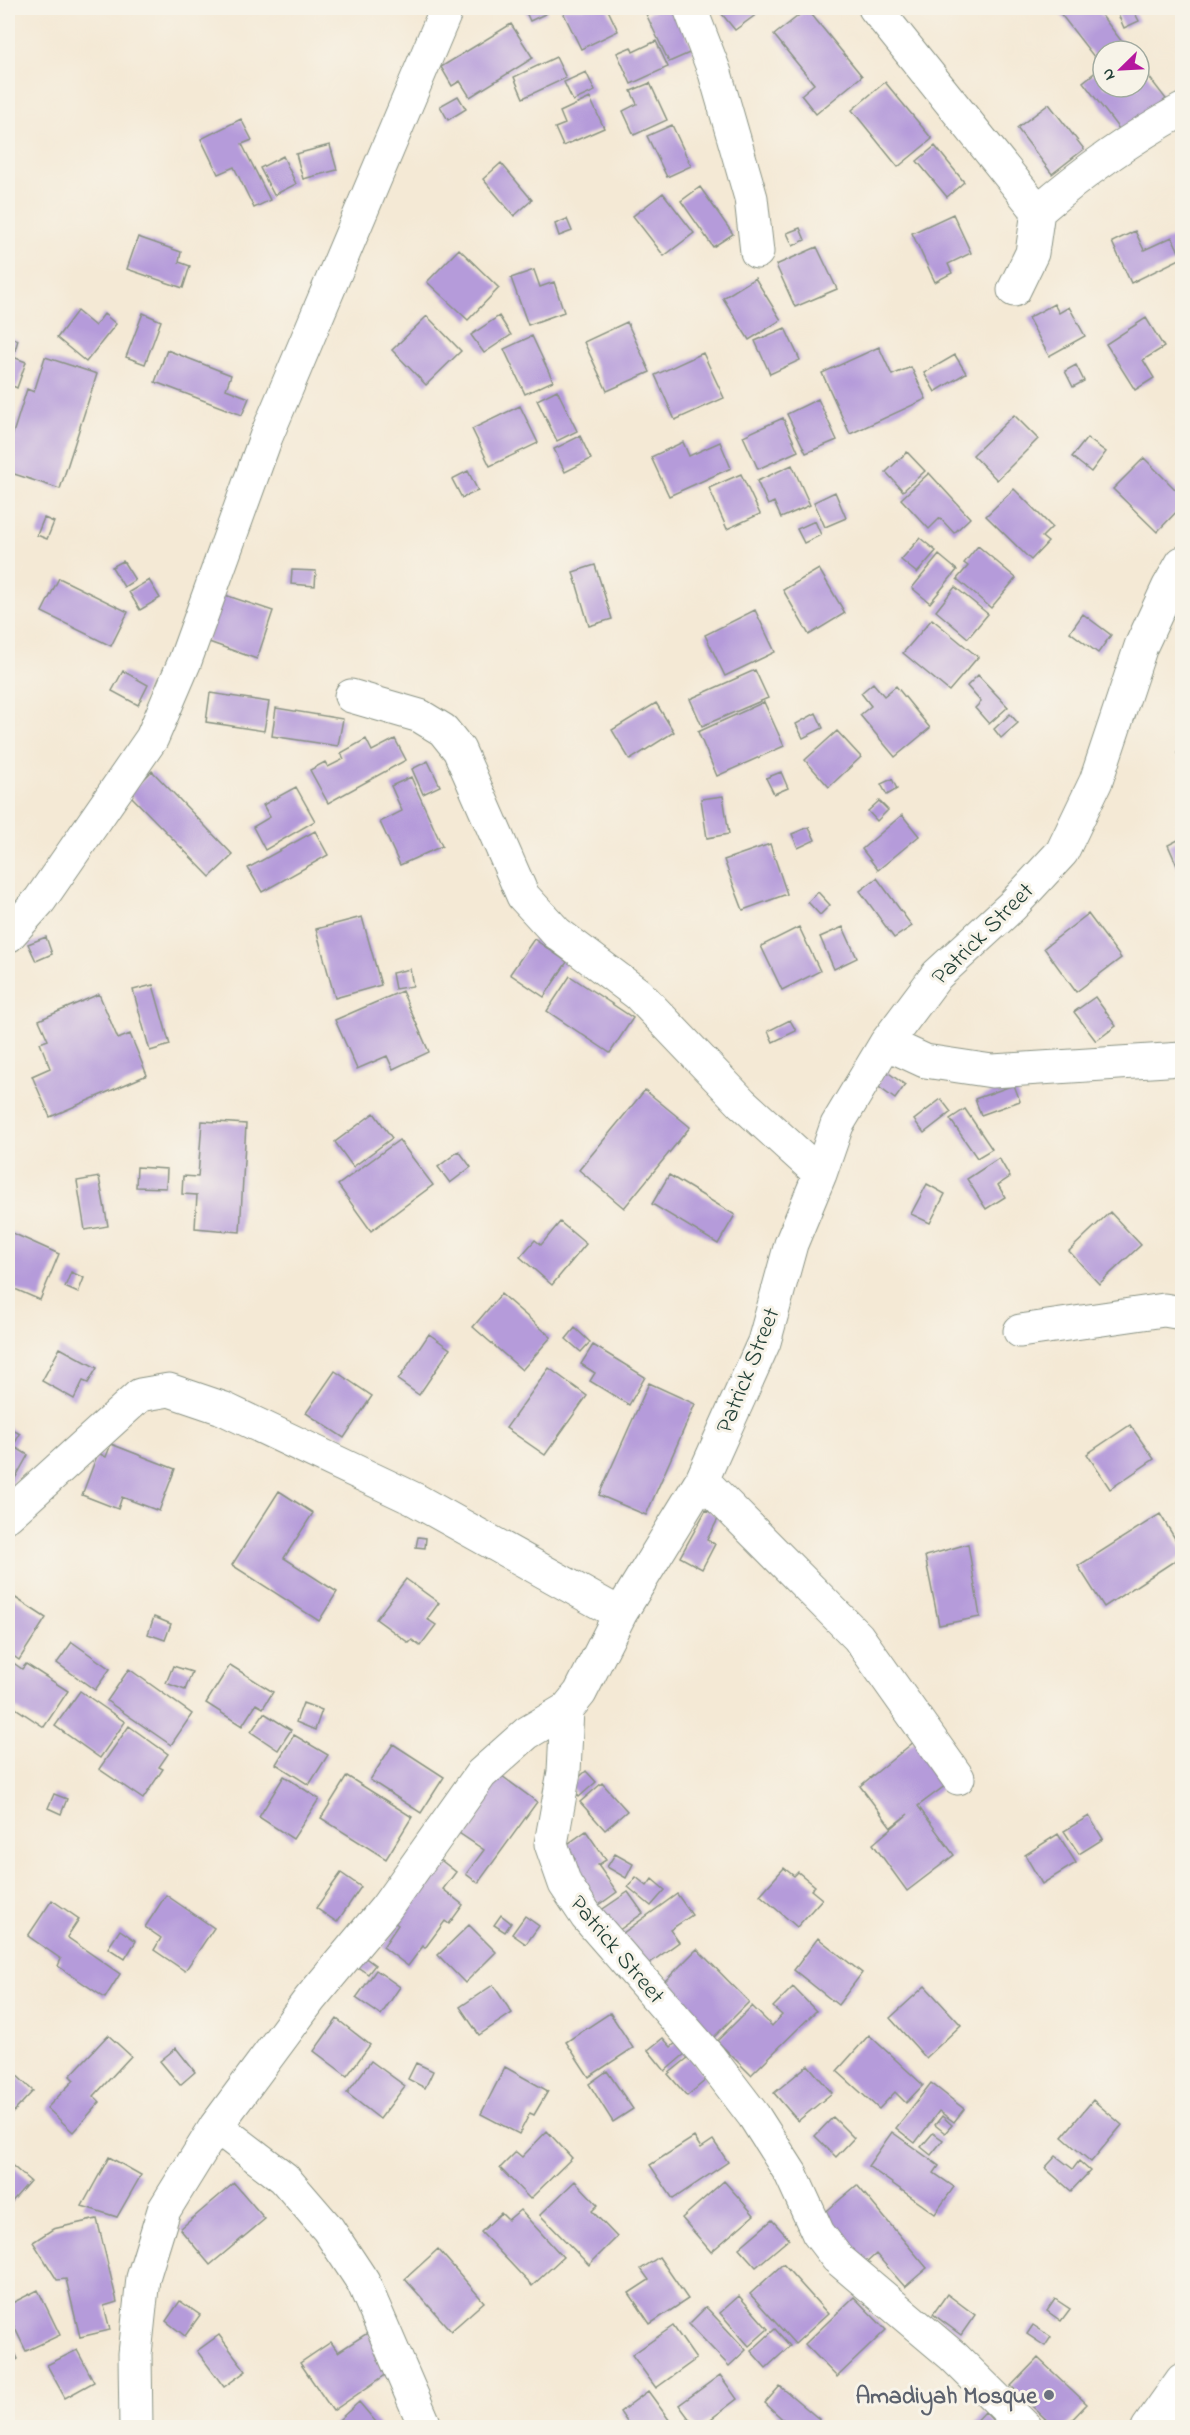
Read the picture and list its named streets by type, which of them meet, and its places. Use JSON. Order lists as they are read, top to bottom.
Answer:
{
  "streets": {
    "street": ["Patrick Street"]
  },
  "places": ["Amadiyah Mosque"],
  "north": "bottom left"
}
